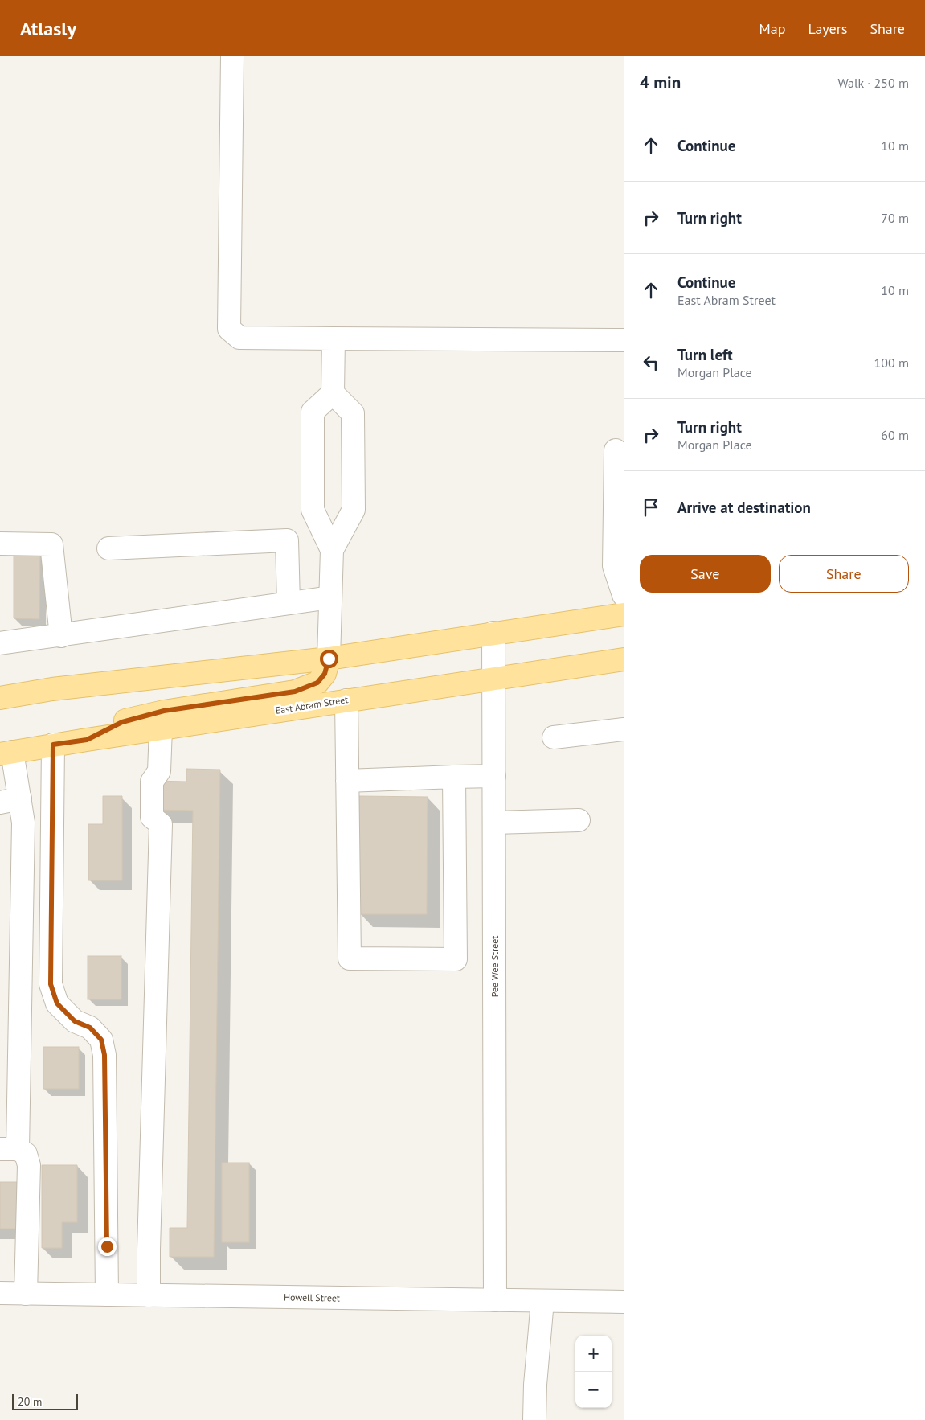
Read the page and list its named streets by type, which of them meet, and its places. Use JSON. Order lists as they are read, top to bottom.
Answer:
{
  "streets": {
    "main road": ["East Abram Street"],
    "street": ["Pee Wee Street", "Howell Street"]
  },
  "crossings": [
    ["East Abram Street", "Pee Wee Street"],
    ["Pee Wee Street", "Howell Street"]
  ],
  "scale_bar": "20 m",
  "page": {
    "header": "Atlasly",
    "nav": ["Map", "Layers", "Share"],
    "heading": ["4 min", "Walk · 250 m"],
    "list": [
      ["Continue", "10 m"],
      ["Turn right", "70 m"],
      ["Continue", "East Abram Street", "10 m"],
      ["Turn left", "Morgan Place", "100 m"],
      ["Turn right", "Morgan Place", "60 m"],
      "Arrive at destination"
    ],
    "buttons": ["Save", "Share"],
    "map_buttons": ["+", "−"],
    "scale": "20 m"
  }
}
